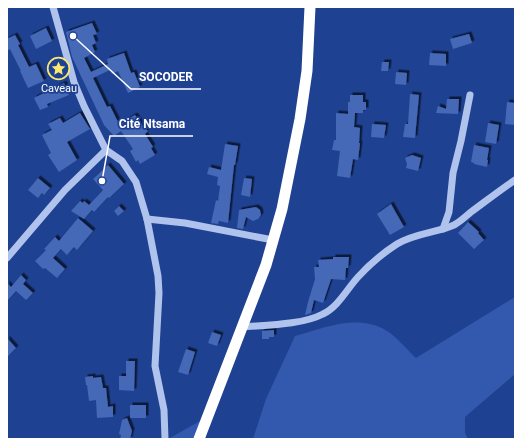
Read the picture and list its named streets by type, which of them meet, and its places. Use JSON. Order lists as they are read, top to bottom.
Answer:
{
  "places": {
    "other": ["SOCODER", "Cité Ntsama"],
    "place": ["Caveau"]
  }
}
